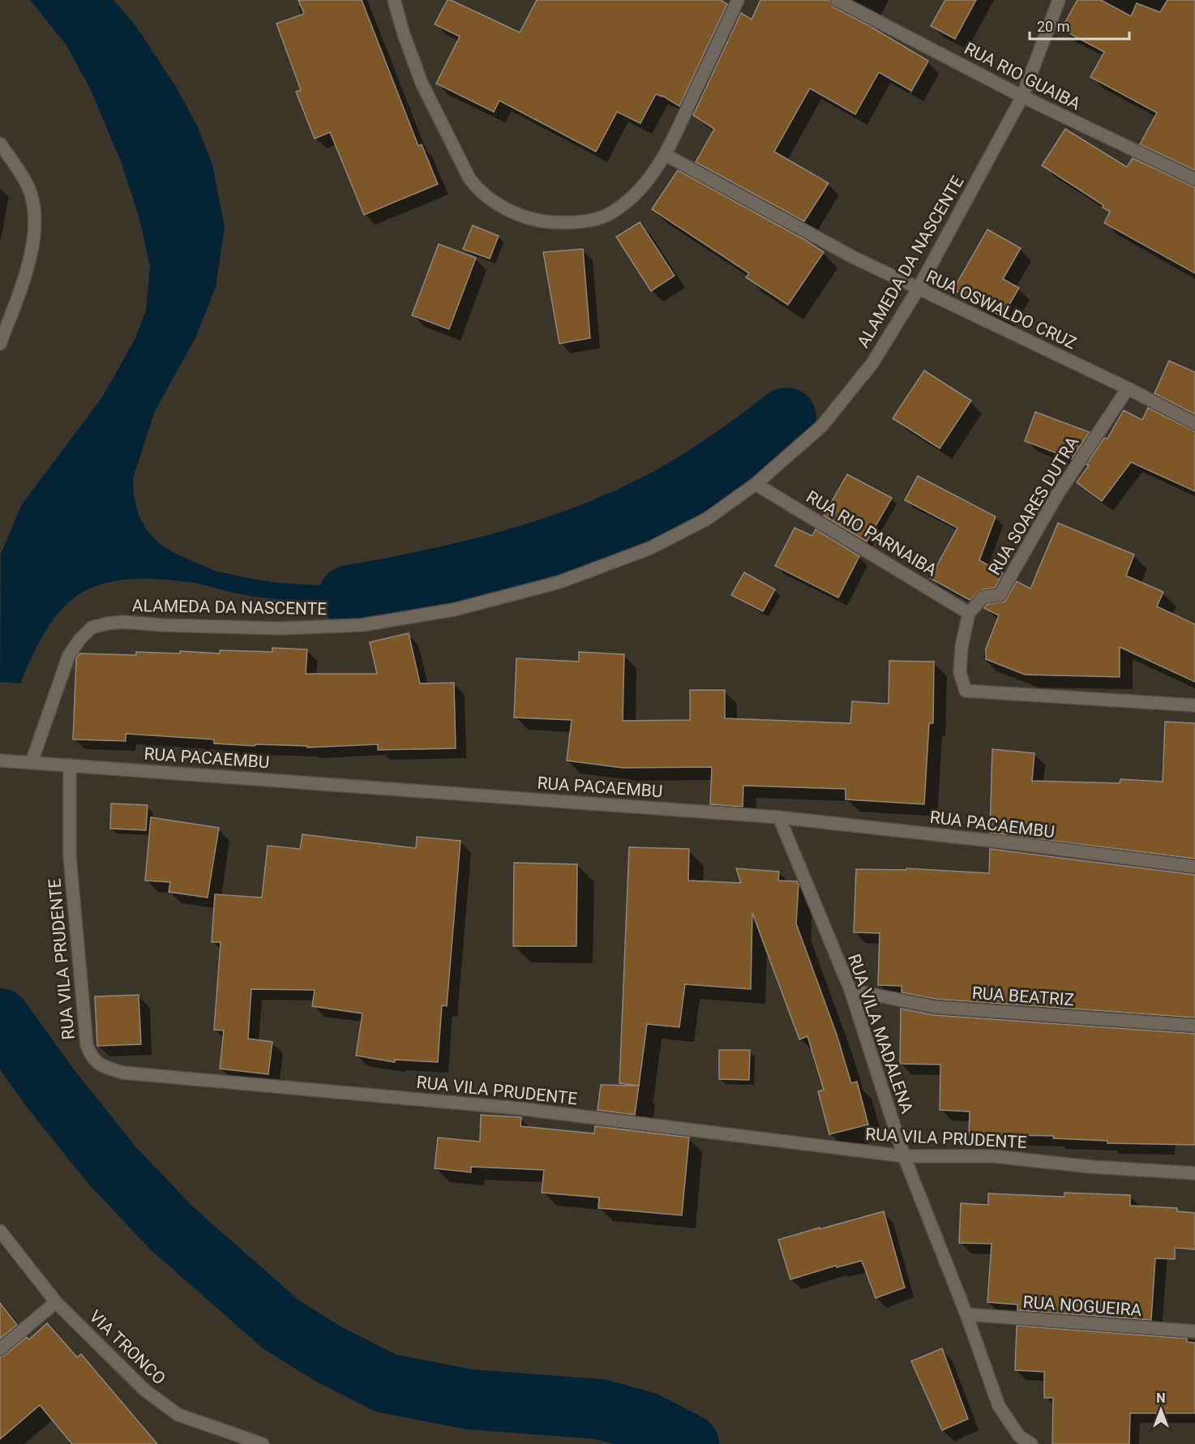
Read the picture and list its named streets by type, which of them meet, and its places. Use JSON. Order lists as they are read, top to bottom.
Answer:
{
  "streets": {
    "street": [
      "RUA RIO GUAIBA",
      "ALAMEDA DA NASCENTE",
      "RUA OSWALDO CRUZ",
      "RUA SOARES DUTRA",
      "RUA RIO PARNAIBA",
      "RUA PACAEMBU",
      "RUA VILA PRUDENTE",
      "RUA BEATRIZ",
      "RUA VILA MADALENA",
      "RUA NOGUEIRA",
      "VIA TRONCO"
    ]
  },
  "crossings": [
    ["RUA RIO GUAIBA", "ALAMEDA DA NASCENTE"],
    ["ALAMEDA DA NASCENTE", "RUA OSWALDO CRUZ"],
    ["ALAMEDA DA NASCENTE", "RUA RIO PARNAIBA"],
    ["ALAMEDA DA NASCENTE", "RUA PACAEMBU"],
    ["RUA OSWALDO CRUZ", "RUA SOARES DUTRA"],
    ["RUA SOARES DUTRA", "RUA RIO PARNAIBA"],
    ["RUA PACAEMBU", "RUA VILA PRUDENTE"],
    ["RUA PACAEMBU", "RUA VILA MADALENA"],
    ["RUA VILA PRUDENTE", "RUA VILA MADALENA"],
    ["RUA BEATRIZ", "RUA VILA MADALENA"],
    ["RUA VILA MADALENA", "RUA NOGUEIRA"]
  ],
  "scale_bar": "20 m",
  "north": "top"
}
